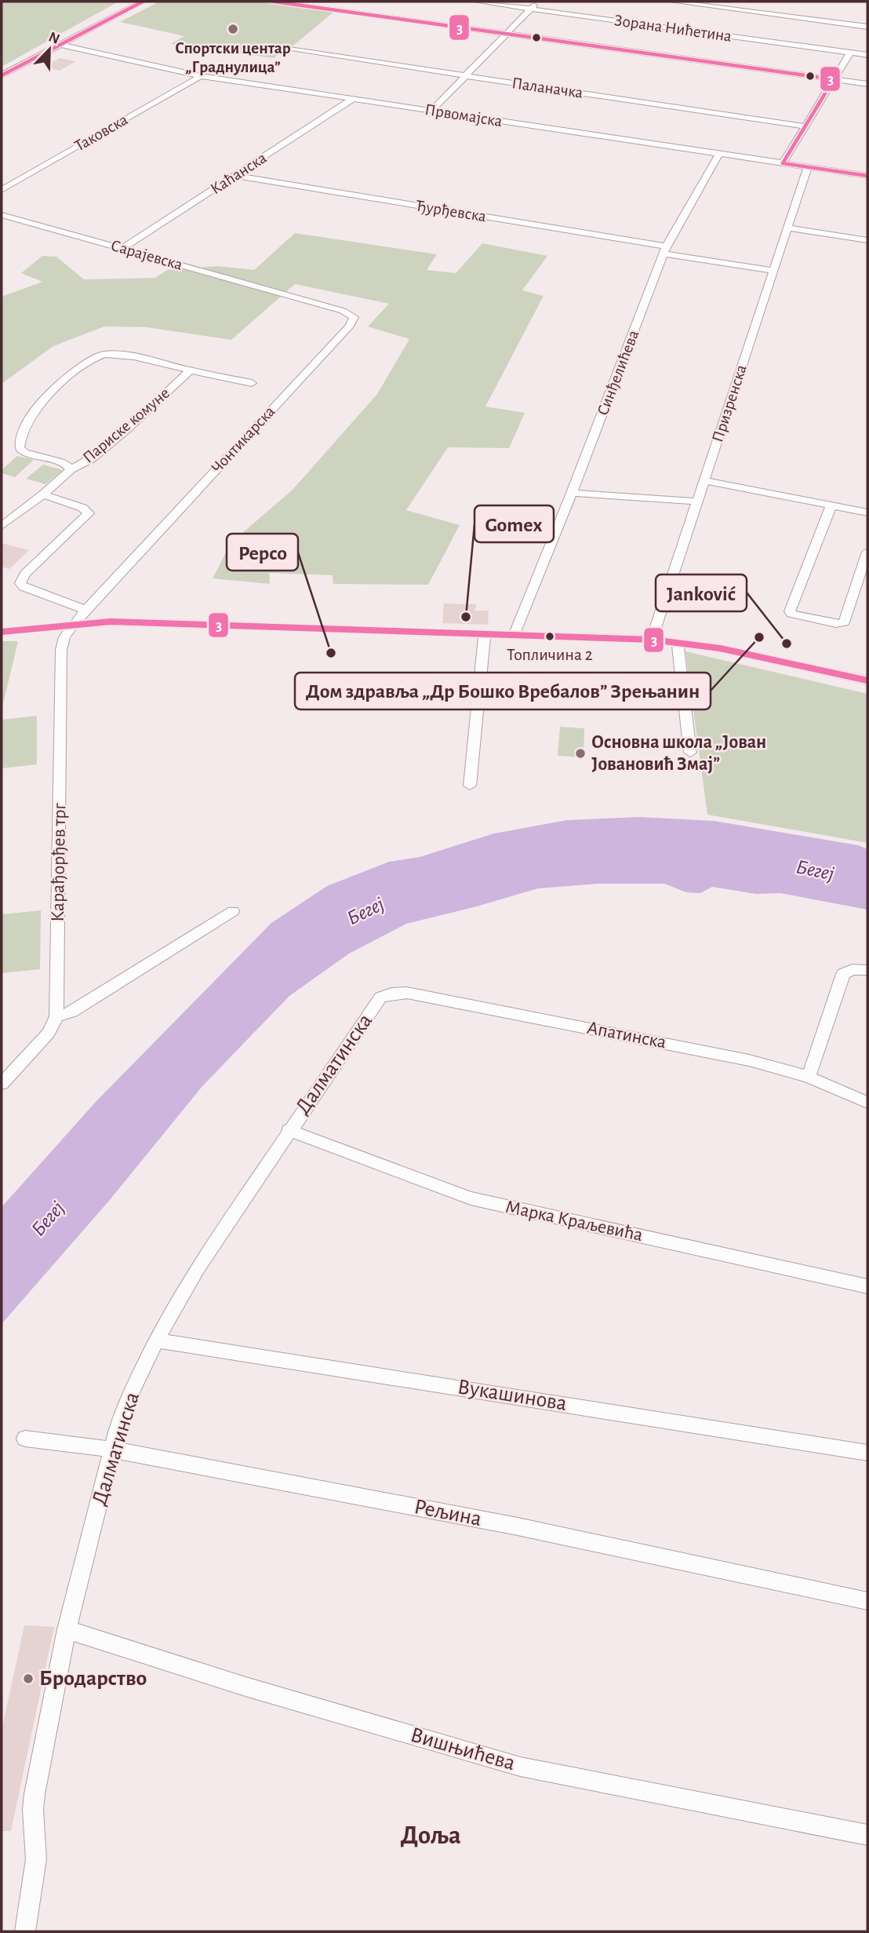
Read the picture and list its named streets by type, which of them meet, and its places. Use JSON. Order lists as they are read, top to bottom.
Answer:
{
  "streets": {
    "street": [
      "Зорана Нићетина",
      "Паланачка",
      "Првомајска",
      "Таковска",
      "Каћанска",
      "Ђурђевска",
      "Сарајевска",
      "Синђелићева",
      "Призренска",
      "Париске комуне",
      "Чонтикарска",
      "Карађорђев трг",
      "Апатинска",
      "Далматинска",
      "Марка Краљевића",
      "Вукашинова",
      "Рељина",
      "Вишњићева"
    ]
  },
  "crossings": [
    ["Првомајска", "Таковска"],
    ["Првомајска", "Каћанска"],
    ["Првомајска", "Синђелићева"],
    ["Првомајска", "Призренска"],
    ["Каћанска", "Ђурђевска"],
    ["Каћанска", "Сарајевска"],
    ["Ђурђевска", "Синђелићева"],
    ["Сарајевска", "Чонтикарска"],
    ["Чонтикарска", "Карађорђев трг"],
    ["Апатинска", "Далматинска"],
    ["Далматинска", "Марка Краљевића"],
    ["Далматинска", "Вукашинова"],
    ["Далматинска", "Рељина"],
    ["Далматинска", "Вишњићева"]
  ],
  "districts": ["Доља"],
  "water": ["Бегеј"],
  "places": [
    "Спортски центар „Граднулица”",
    "Gomex",
    "Топличина 2",
    "Дом здравља „Др Бошко Вребалов” Зрењанин",
    "Janković",
    "Pepco",
    "Основна школа „Јован Јовановић Змај”",
    "Бродарство"
  ],
  "lines": ["transit line 3"],
  "north": "top right"
}
